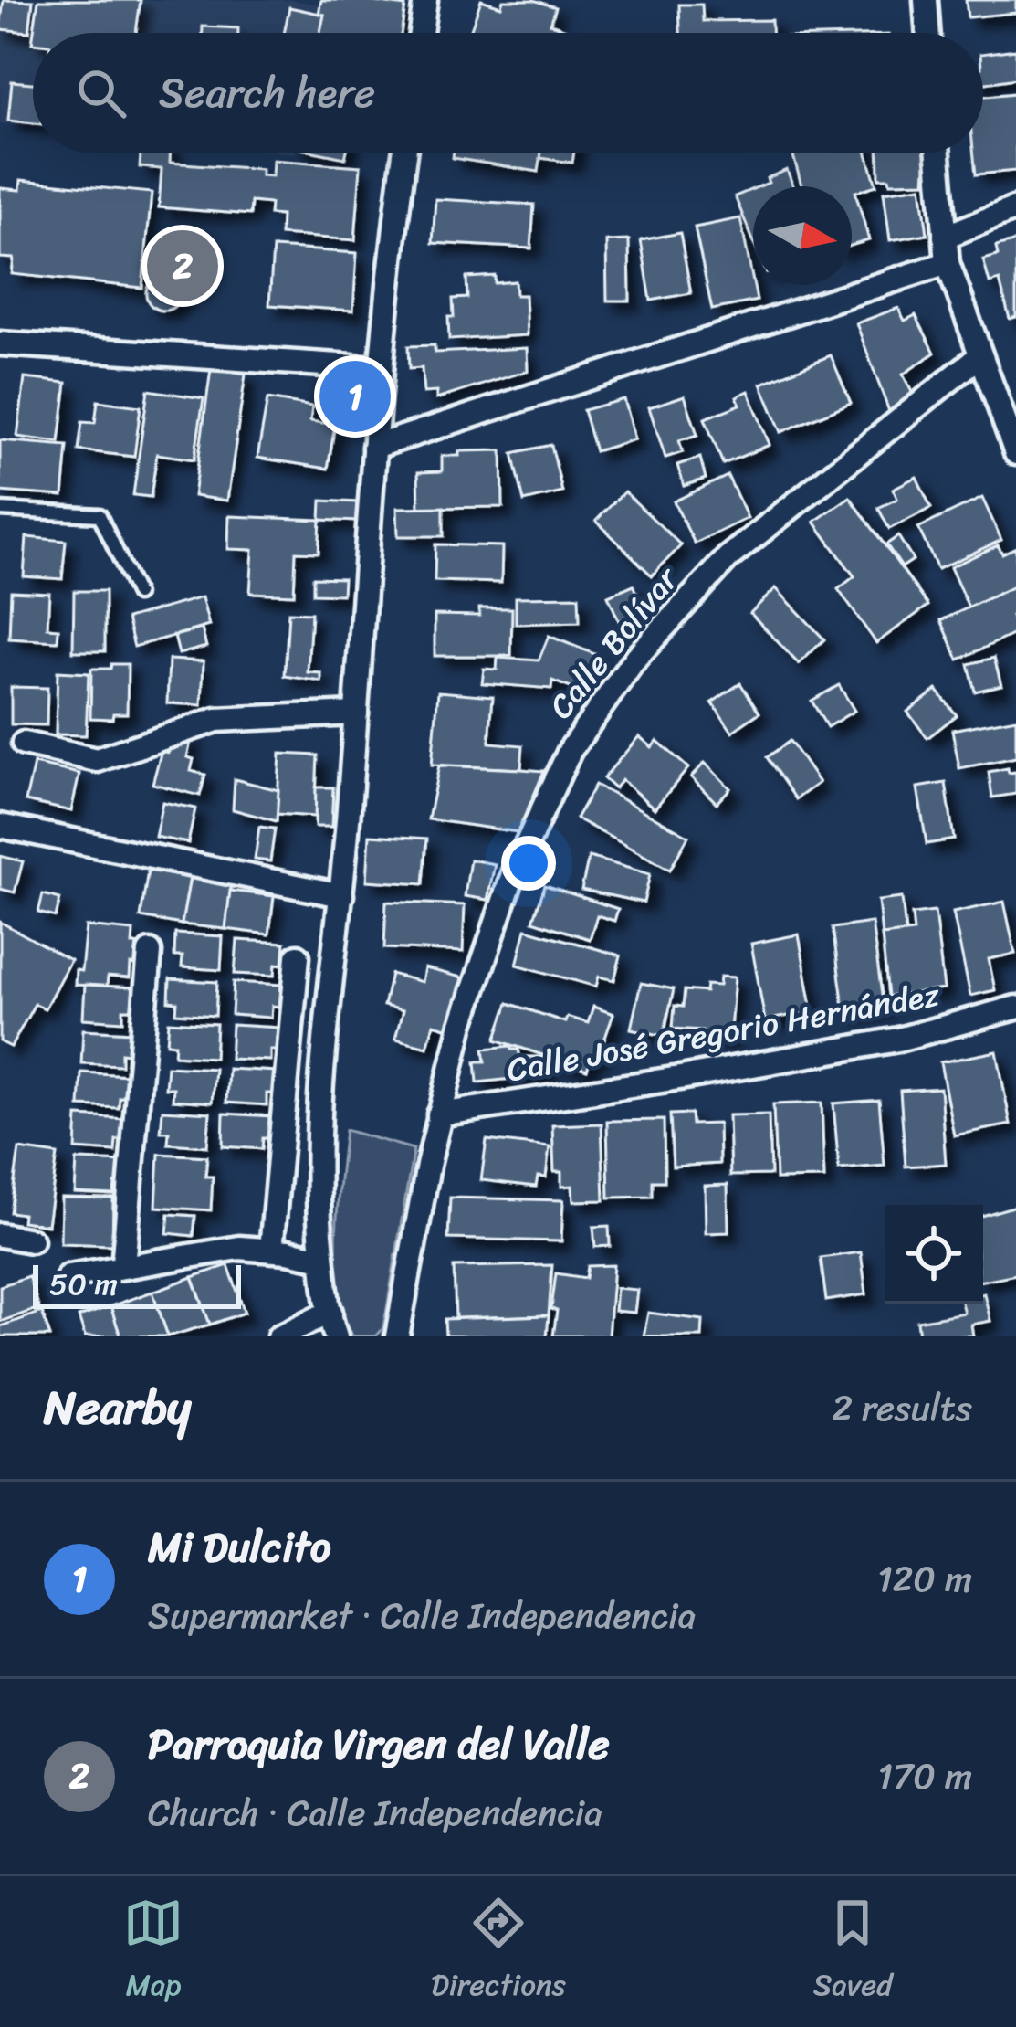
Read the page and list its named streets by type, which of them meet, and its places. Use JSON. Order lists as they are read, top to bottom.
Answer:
{
  "streets": {
    "street": ["Calle Bolívar", "Calle José Gregorio Hernández"]
  },
  "crossings": [
    ["Calle Bolívar", "Calle José Gregorio Hernández"]
  ],
  "scale_bar": "50 m",
  "north": "right",
  "page": {
    "search": "Search here",
    "pins": ["2", "1"],
    "scale": "50 m",
    "heading": ["Nearby", "2 results"],
    "list": [
      {
        "mark": "1",
        "name": "Mi Dulcito",
        "note": "Supermarket · Calle Independencia",
        "value": "120 m"
      },
      {
        "mark": "2",
        "name": "Parroquia Virgen del Valle",
        "note": "Church · Calle Independencia",
        "value": "170 m"
      }
    ],
    "nav": ["Map", "Directions", "Saved"]
  }
}
